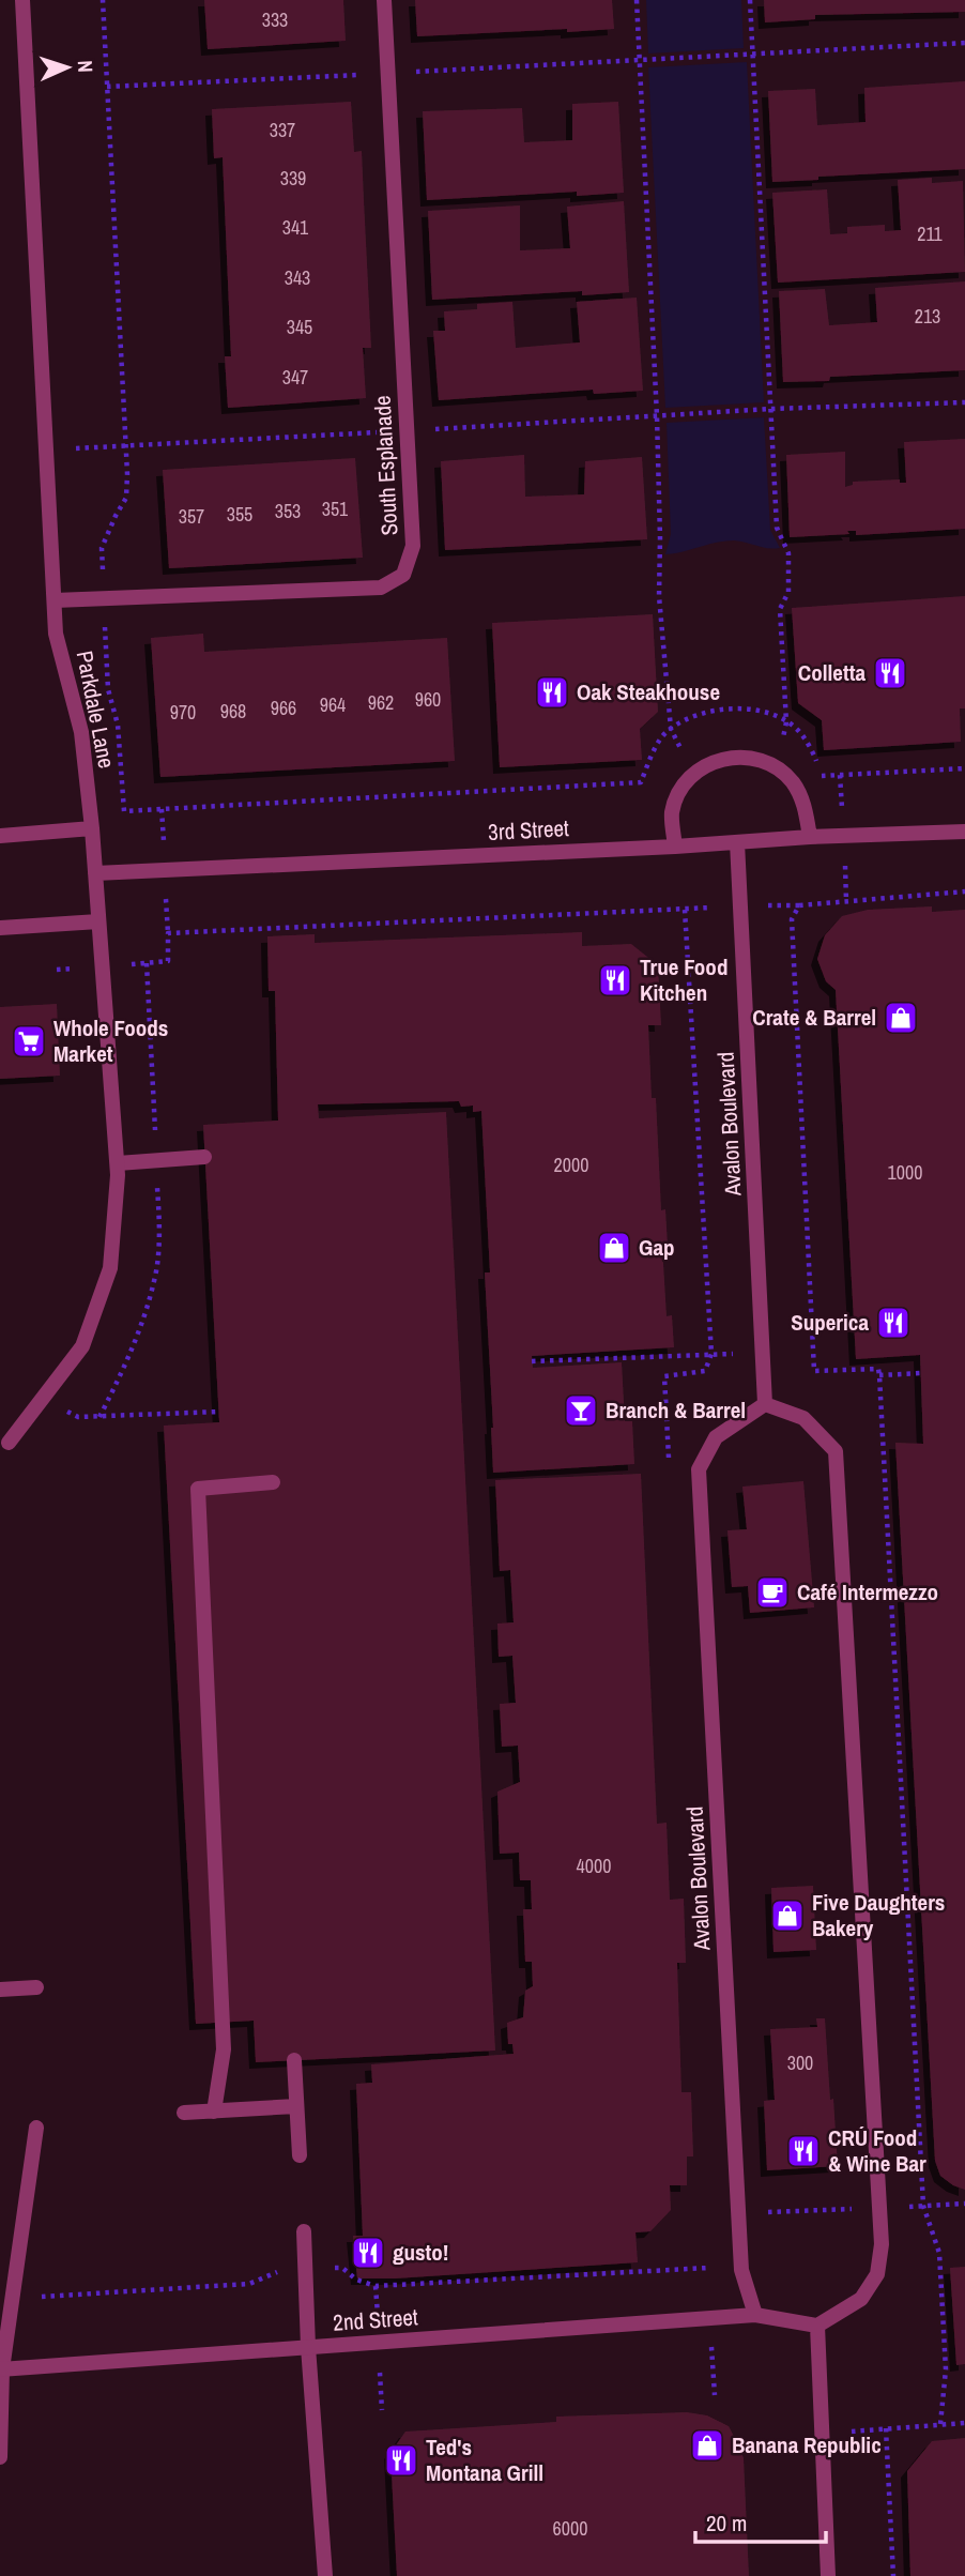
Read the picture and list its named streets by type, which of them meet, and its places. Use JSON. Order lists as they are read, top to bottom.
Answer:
{
  "streets": {
    "street": [
      "South Esplanade",
      "Parkdale Lane",
      "3rd Street",
      "Avalon Boulevard",
      "2nd Street"
    ]
  },
  "crossings": [
    ["South Esplanade", "Parkdale Lane"],
    ["Parkdale Lane", "3rd Street"],
    ["3rd Street", "Avalon Boulevard"],
    ["Avalon Boulevard", "2nd Street"]
  ],
  "places": {
    "restaurant": [
      "Colletta",
      "Oak Steakhouse",
      "True Food Kitchen",
      "Superica",
      "CRÚ Food & Wine Bar",
      "gusto!",
      "Ted's Montana Grill"
    ],
    "shop": [
      "Crate & Barrel",
      "Gap",
      "Five Daughters Bakery",
      "Banana Republic"
    ],
    "supermarket": ["Whole Foods Market"],
    "bar": ["Branch & Barrel"],
    "cafe": ["Café Intermezzo"]
  },
  "house_numbers": [
    "333",
    "337",
    "339",
    "341",
    "211",
    "343",
    "213",
    "345",
    "347",
    "351",
    "353",
    "355",
    "357",
    "960",
    "962",
    "964",
    "966",
    "968",
    "970",
    "2000",
    "1000",
    "4000",
    "300",
    "6000"
  ],
  "scale_bar": "20 m",
  "north": "right"
}
